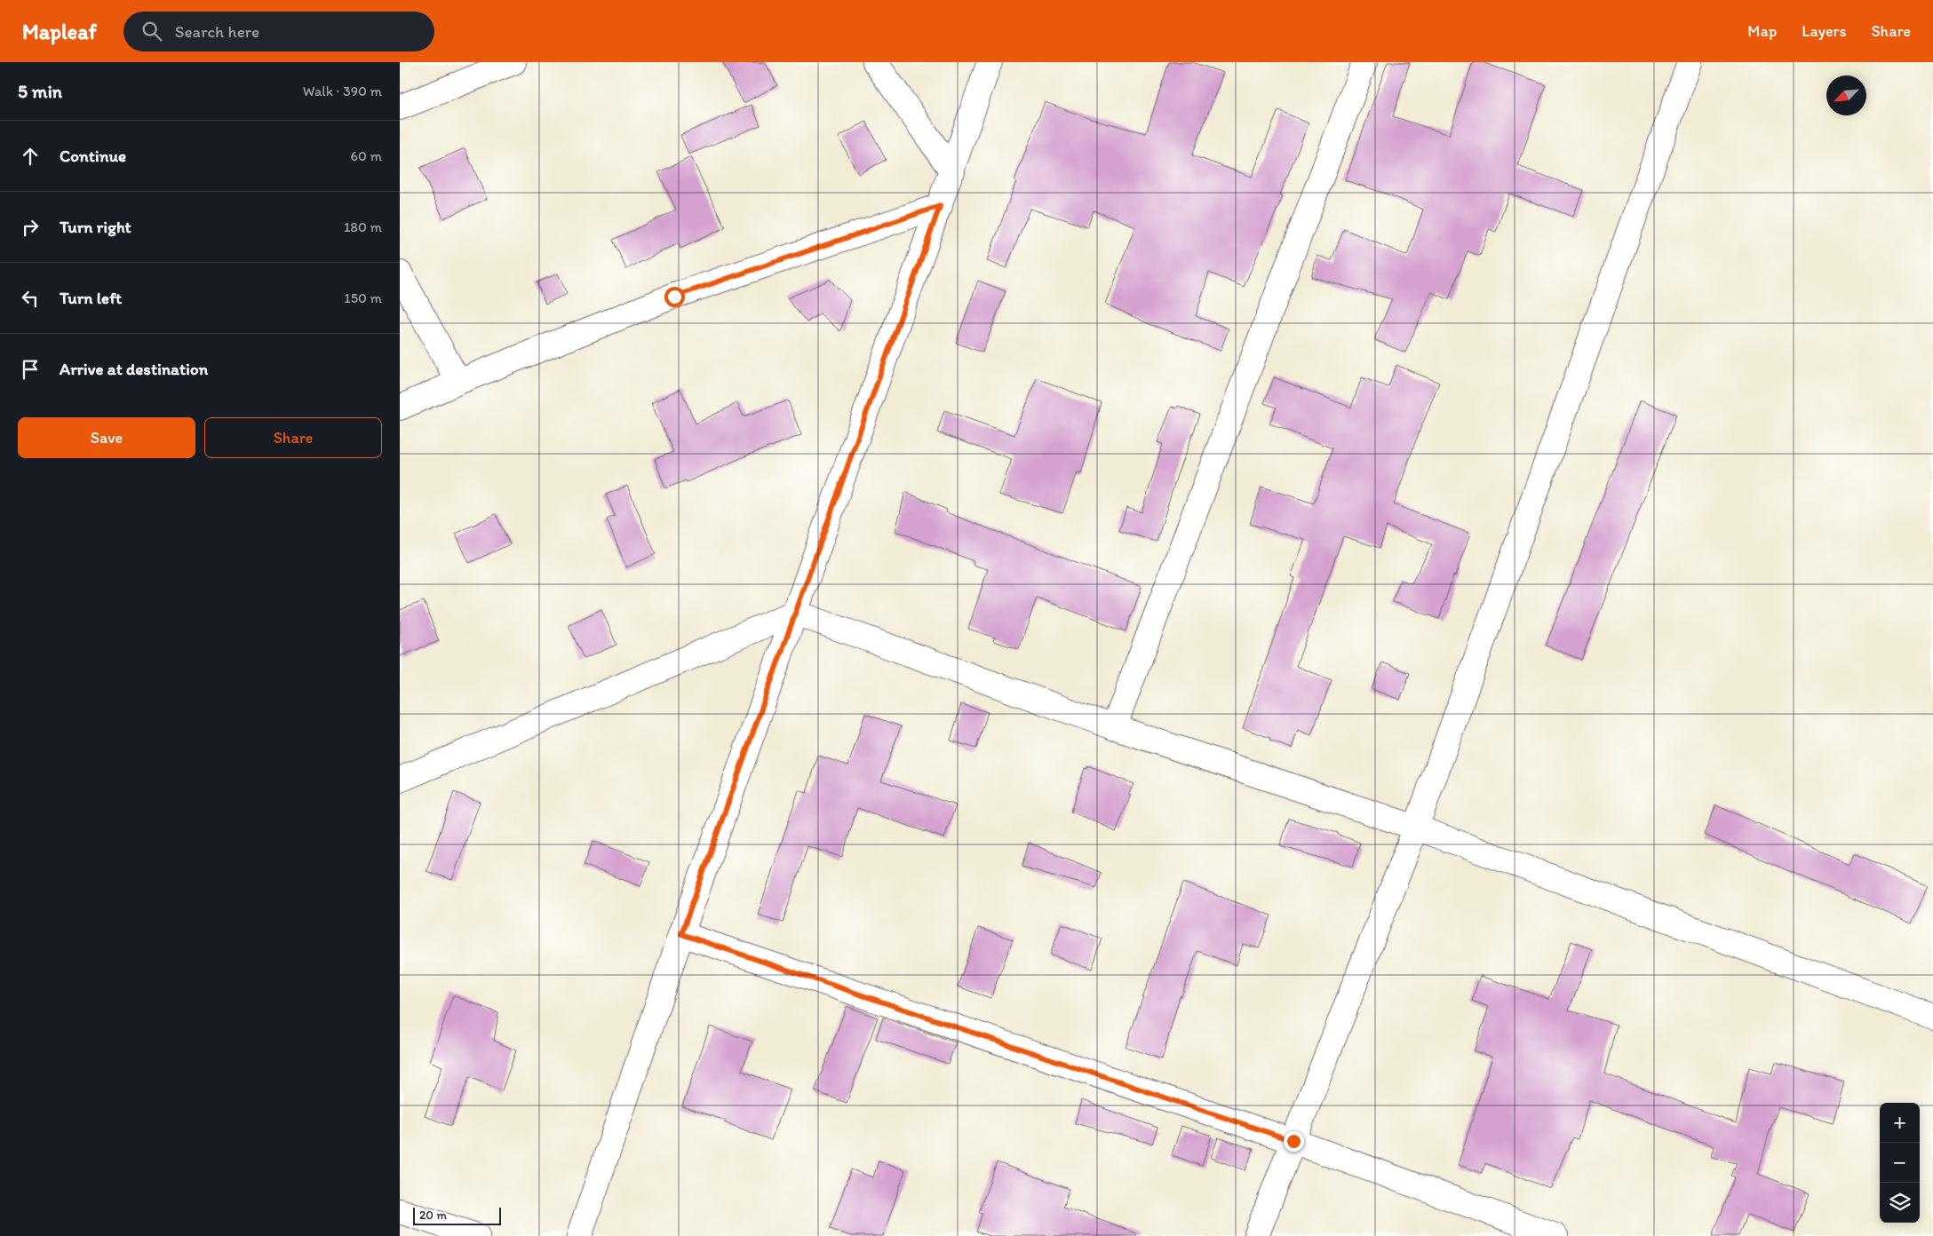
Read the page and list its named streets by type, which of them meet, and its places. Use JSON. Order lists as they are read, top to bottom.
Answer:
{
  "scale_bar": "20 m",
  "north": "bottom left",
  "page": {
    "header": "Mapleaf",
    "search": "Search here",
    "nav": ["Map", "Layers", "Share"],
    "heading": ["5 min", "Walk · 390 m"],
    "list": [
      ["Continue", "60 m"],
      ["Turn right", "180 m"],
      ["Turn left", "150 m"],
      "Arrive at destination"
    ],
    "buttons": ["Save", "Share"],
    "map_buttons": ["+", "−"],
    "scale": "20 m"
  }
}
